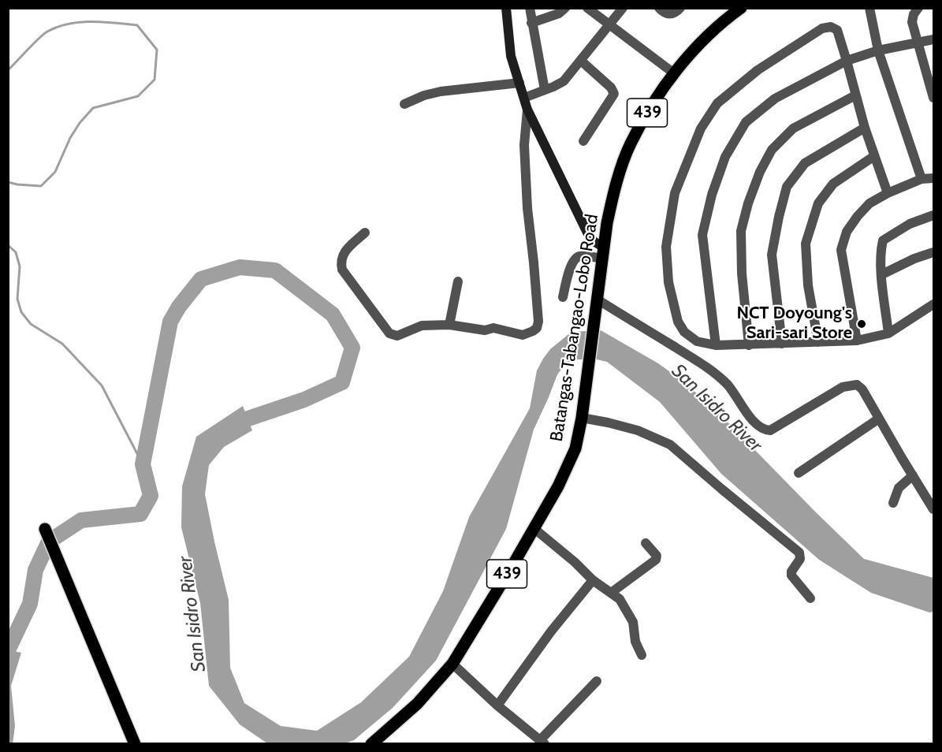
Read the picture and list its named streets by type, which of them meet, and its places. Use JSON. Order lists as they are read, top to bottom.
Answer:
{
  "streets": {
    "main road": ["439", "Batangas-Tabangao-Lobo Road"]
  },
  "water": ["San Isidro River"],
  "places": ["NCT Doyoung's Sari-sari Store"]
}
